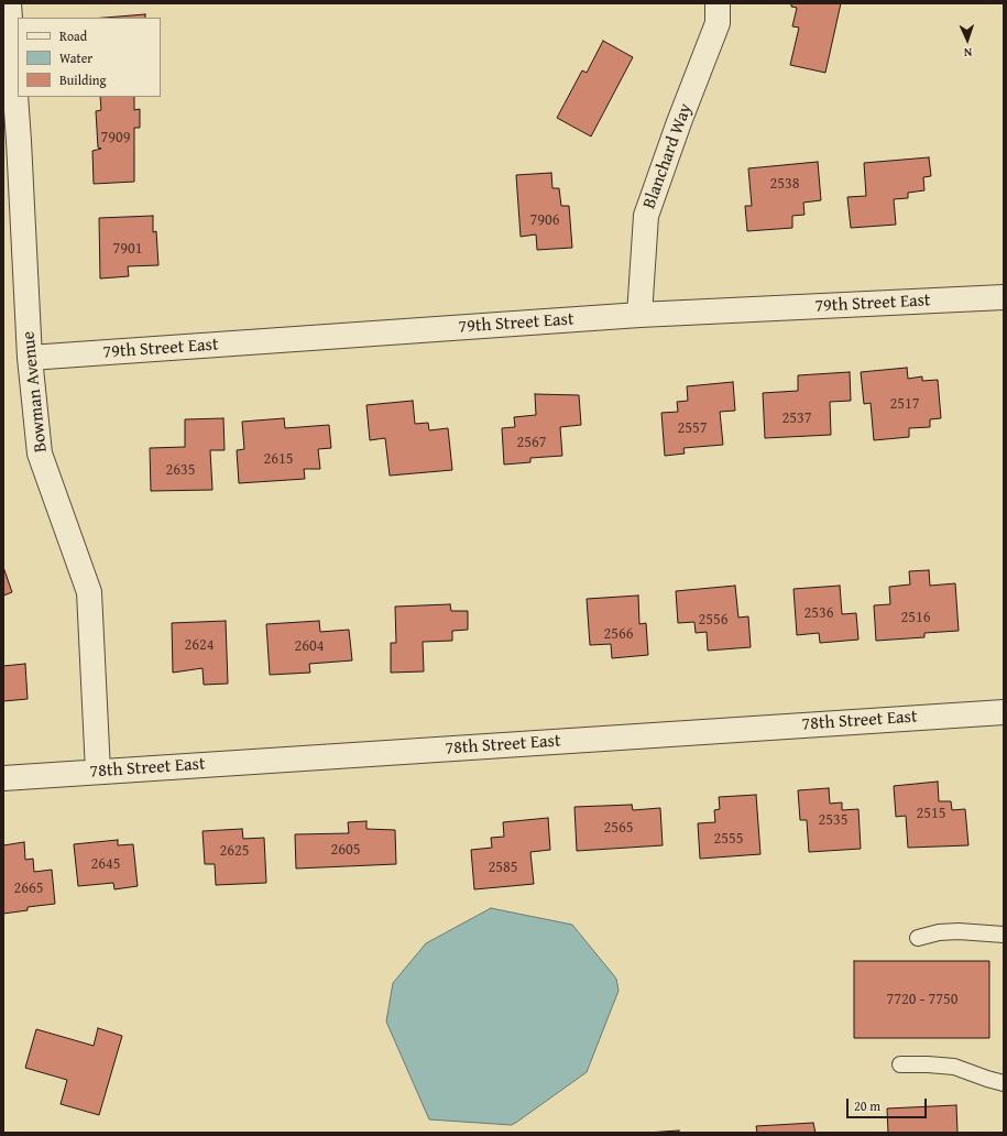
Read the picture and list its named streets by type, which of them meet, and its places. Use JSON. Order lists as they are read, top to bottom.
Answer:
{
  "streets": {
    "street": [
      "Blanchard Way",
      "79th Street East",
      "Bowman Avenue",
      "78th Street East"
    ]
  },
  "crossings": [
    ["Blanchard Way", "79th Street East"],
    ["79th Street East", "Bowman Avenue"],
    ["Bowman Avenue", "78th Street East"]
  ],
  "house_numbers": [
    "7909",
    "2538",
    "7906",
    "7901",
    "2517",
    "2537",
    "2557",
    "2567",
    "2615",
    "2635",
    "2536",
    "2516",
    "2556",
    "2566",
    "2624",
    "2604",
    "2515",
    "2535",
    "2565",
    "2555",
    "2605",
    "2625",
    "2645",
    "2585",
    "2665",
    "7720 - 7750"
  ],
  "legend": ["Road", "Water", "Building"],
  "scale_bar": "20 m",
  "north": "bottom"
}
